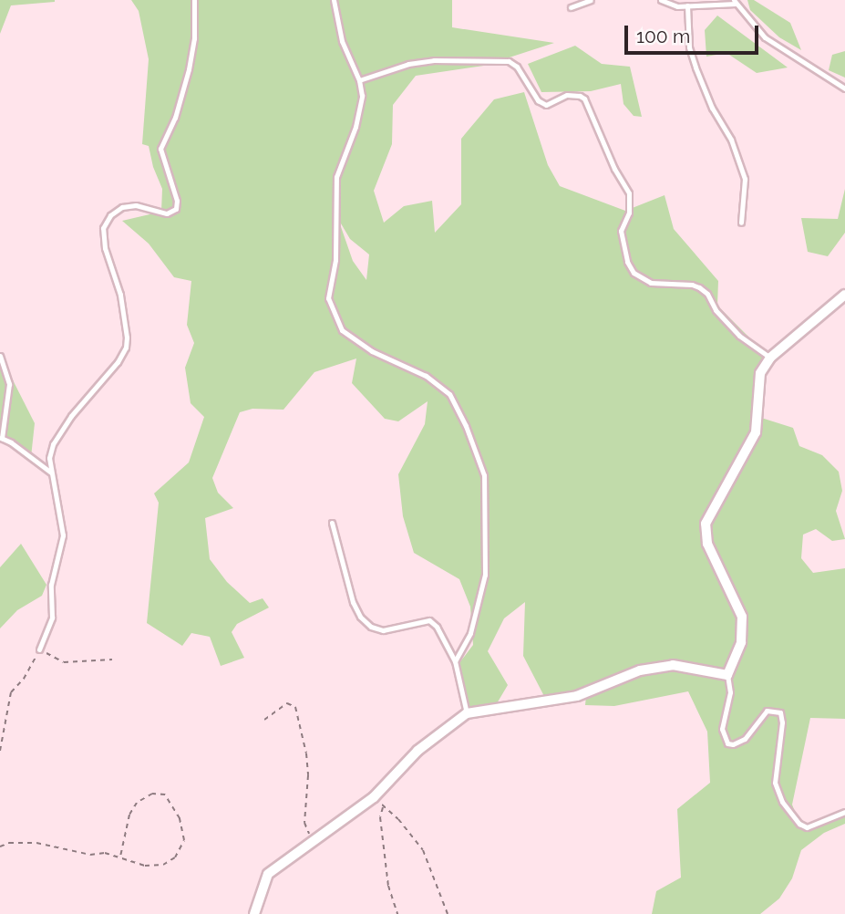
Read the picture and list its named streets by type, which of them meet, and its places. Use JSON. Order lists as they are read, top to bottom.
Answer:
{
  "scale_bar": "100 m"
}
